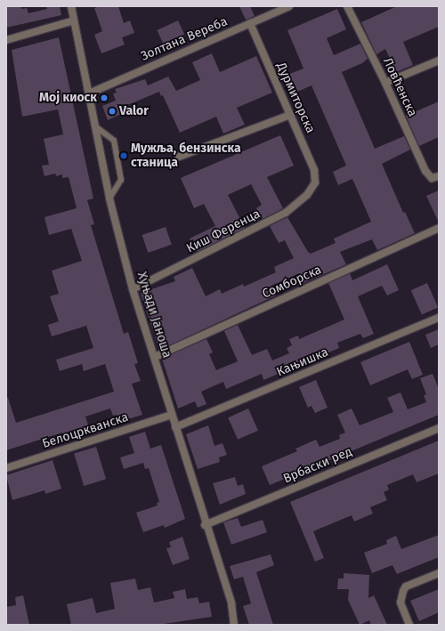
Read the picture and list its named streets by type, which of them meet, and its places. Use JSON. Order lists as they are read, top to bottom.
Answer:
{
  "streets": {
    "street": [
      "Золтана Вереба",
      "Ловћенска",
      "Дурмиторска",
      "Киш Ференца",
      "Сомборска",
      "Хуњади Јаноша",
      "Кањишка",
      "Белоцркванска",
      "Врбаски ред"
    ]
  },
  "crossings": [
    ["Золтана Вереба", "Дурмиторска"],
    ["Золтана Вереба", "Хуњади Јаноша"],
    ["Дурмиторска", "Киш Ференца"],
    ["Киш Ференца", "Хуњади Јаноша"],
    ["Сомборска", "Хуњади Јаноша"],
    ["Хуњади Јаноша", "Кањишка"],
    ["Хуњади Јаноша", "Белоцркванска"],
    ["Хуњади Јаноша", "Врбаски ред"]
  ],
  "places": ["Мој киоск", "Valor", "Мужља, бензинска станица"]
}
